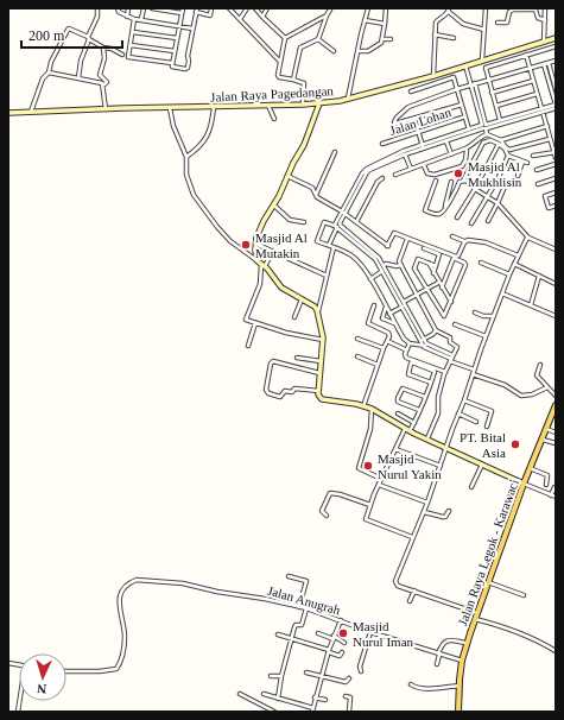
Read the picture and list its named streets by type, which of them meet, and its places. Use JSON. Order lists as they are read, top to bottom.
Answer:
{
  "streets": {
    "main road": ["Jalan Raya Legok - Karawaci"],
    "street": ["Jalan Raya Pagedangan", "Jalan Lohan", "Jalan Anugrah"]
  },
  "crossings": [
    ["Jalan Raya Legok - Karawaci", "Jalan Anugrah"]
  ],
  "places": [
    "Masjid Al Mukhlisin",
    "Masjid Al Mutakin",
    "PT. Bital Asia",
    "Masjid Nurul Yakin",
    "Masjid Nurul Iman"
  ],
  "scale_bar": "200 m",
  "north": "bottom"
}
